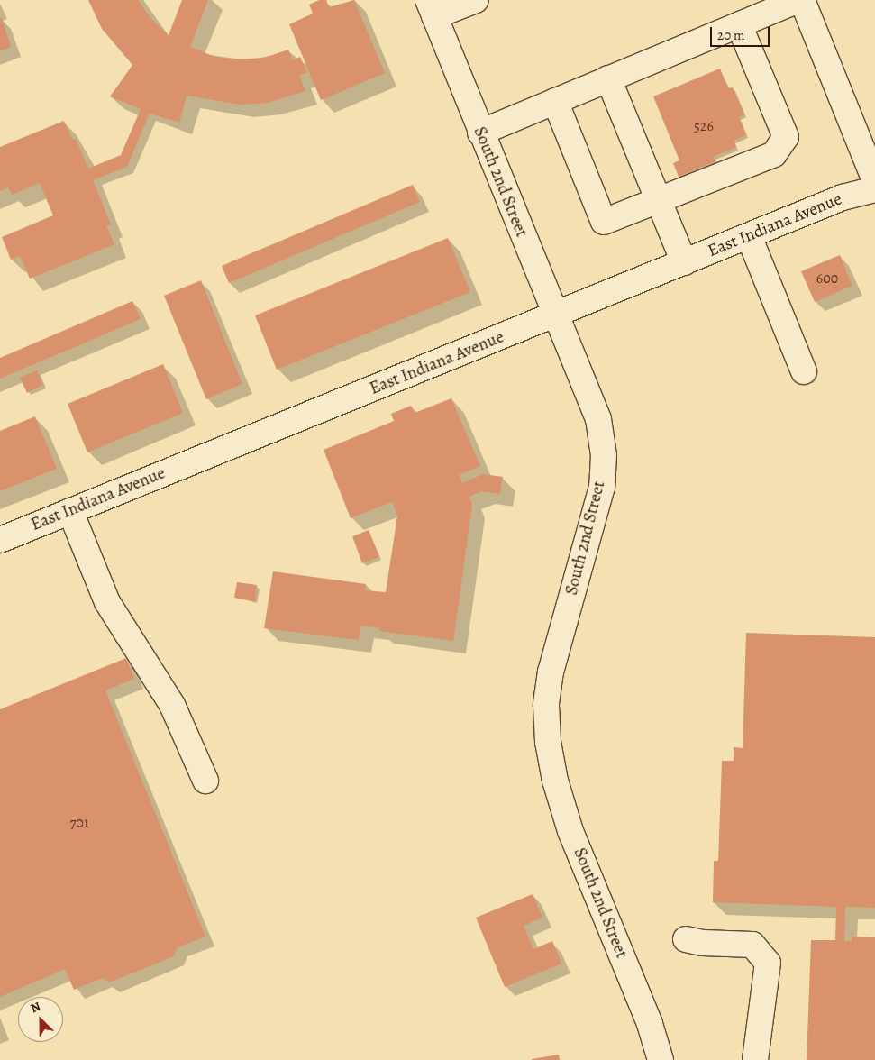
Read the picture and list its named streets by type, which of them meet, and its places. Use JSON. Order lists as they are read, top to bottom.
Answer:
{
  "streets": {
    "street": ["South 2nd Street", "East Indiana Avenue"]
  },
  "crossings": [
    ["South 2nd Street", "East Indiana Avenue"]
  ],
  "house_numbers": ["526", "600", "701"],
  "scale_bar": "20 m",
  "north": "top left"
}
